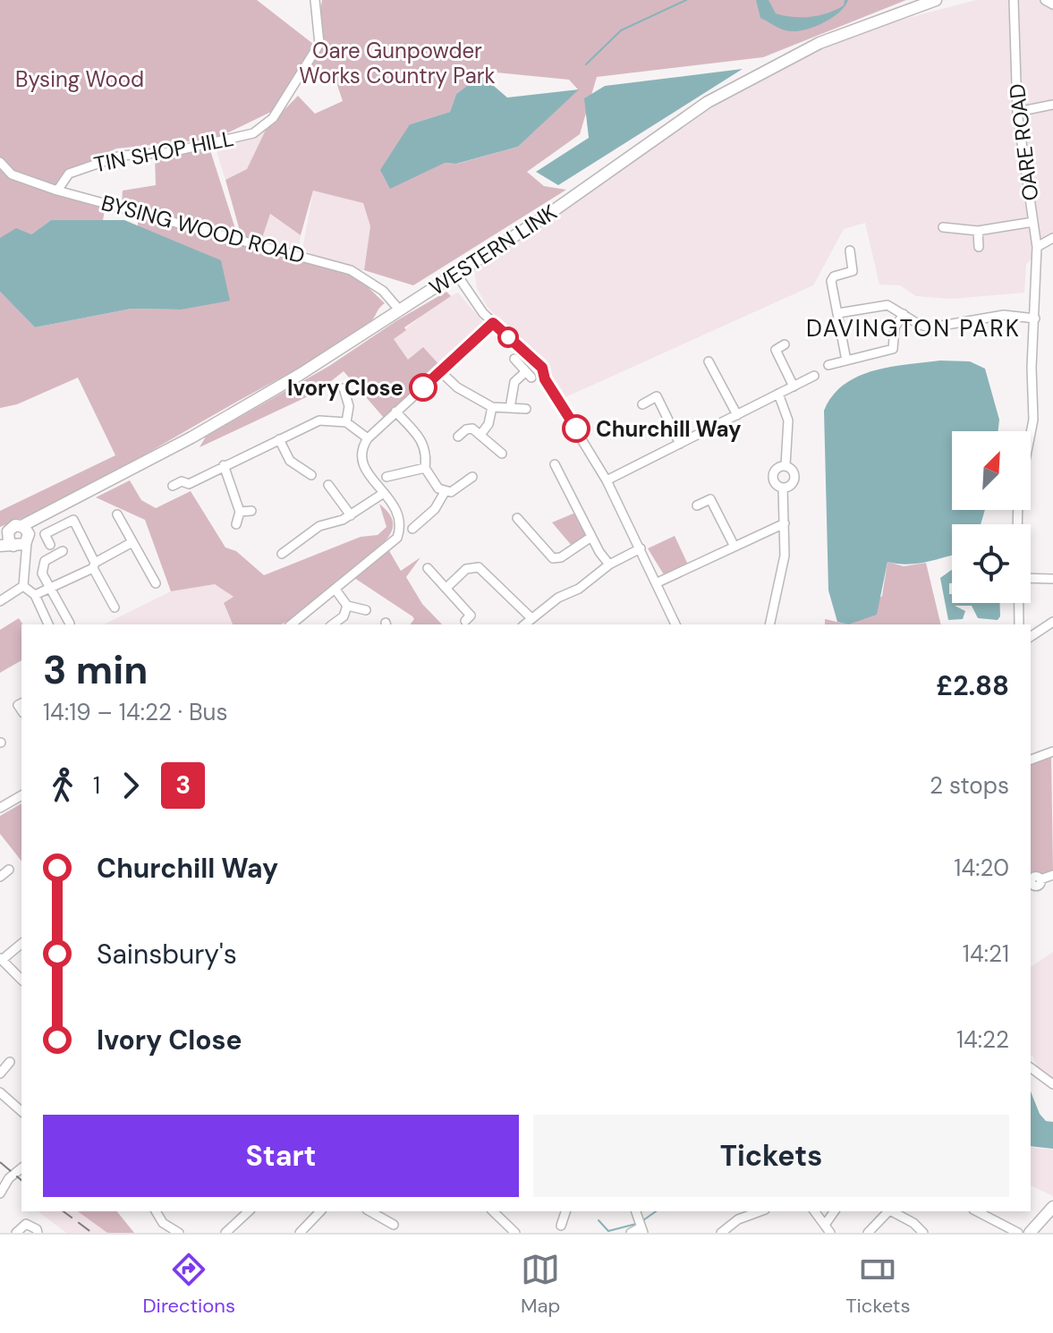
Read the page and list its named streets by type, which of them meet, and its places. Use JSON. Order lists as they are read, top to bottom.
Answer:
{
  "streets": {
    "main road": ["WESTERN LINK"],
    "street": ["OARE ROAD", "TIN SHOP HILL", "BYSING WOOD ROAD"]
  },
  "crossings": [
    ["TIN SHOP HILL", "BYSING WOOD ROAD"],
    ["BYSING WOOD ROAD", "WESTERN LINK"]
  ],
  "districts": ["DAVINGTON PARK"],
  "parks": ["Oare Gunpowder Works Country Park", "Bysing Wood"],
  "places": ["Ivory Close", "Churchill Way"],
  "lines": ["bus line 3"],
  "north": "top right",
  "page": {
    "heading": ["3 min", "14:19 – 14:22 · Bus", "£2.88"],
    "legs": ["1", "3", "2 stops"],
    "list": [
      {
        "name": "Churchill Way",
        "value": "14:20"
      },
      {
        "name": "Sainsbury's",
        "value": "14:21"
      },
      {
        "name": "Ivory Close",
        "value": "14:22"
      }
    ],
    "buttons": ["Start", "Tickets"],
    "tabs": ["Directions", "Map", "Tickets"]
  }
}
